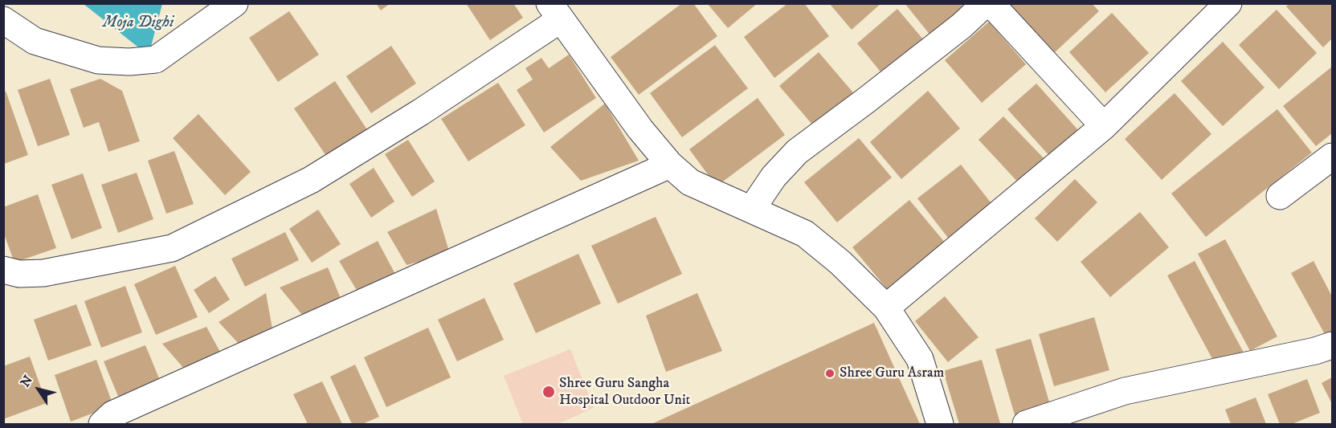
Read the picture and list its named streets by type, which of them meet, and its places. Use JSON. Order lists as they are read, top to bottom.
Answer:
{
  "water": ["Moja Dighi"],
  "places": ["Shree Guru Asram", "Shree Guru Sangha Hospital Outdoor Unit"],
  "north": "top left"
}
